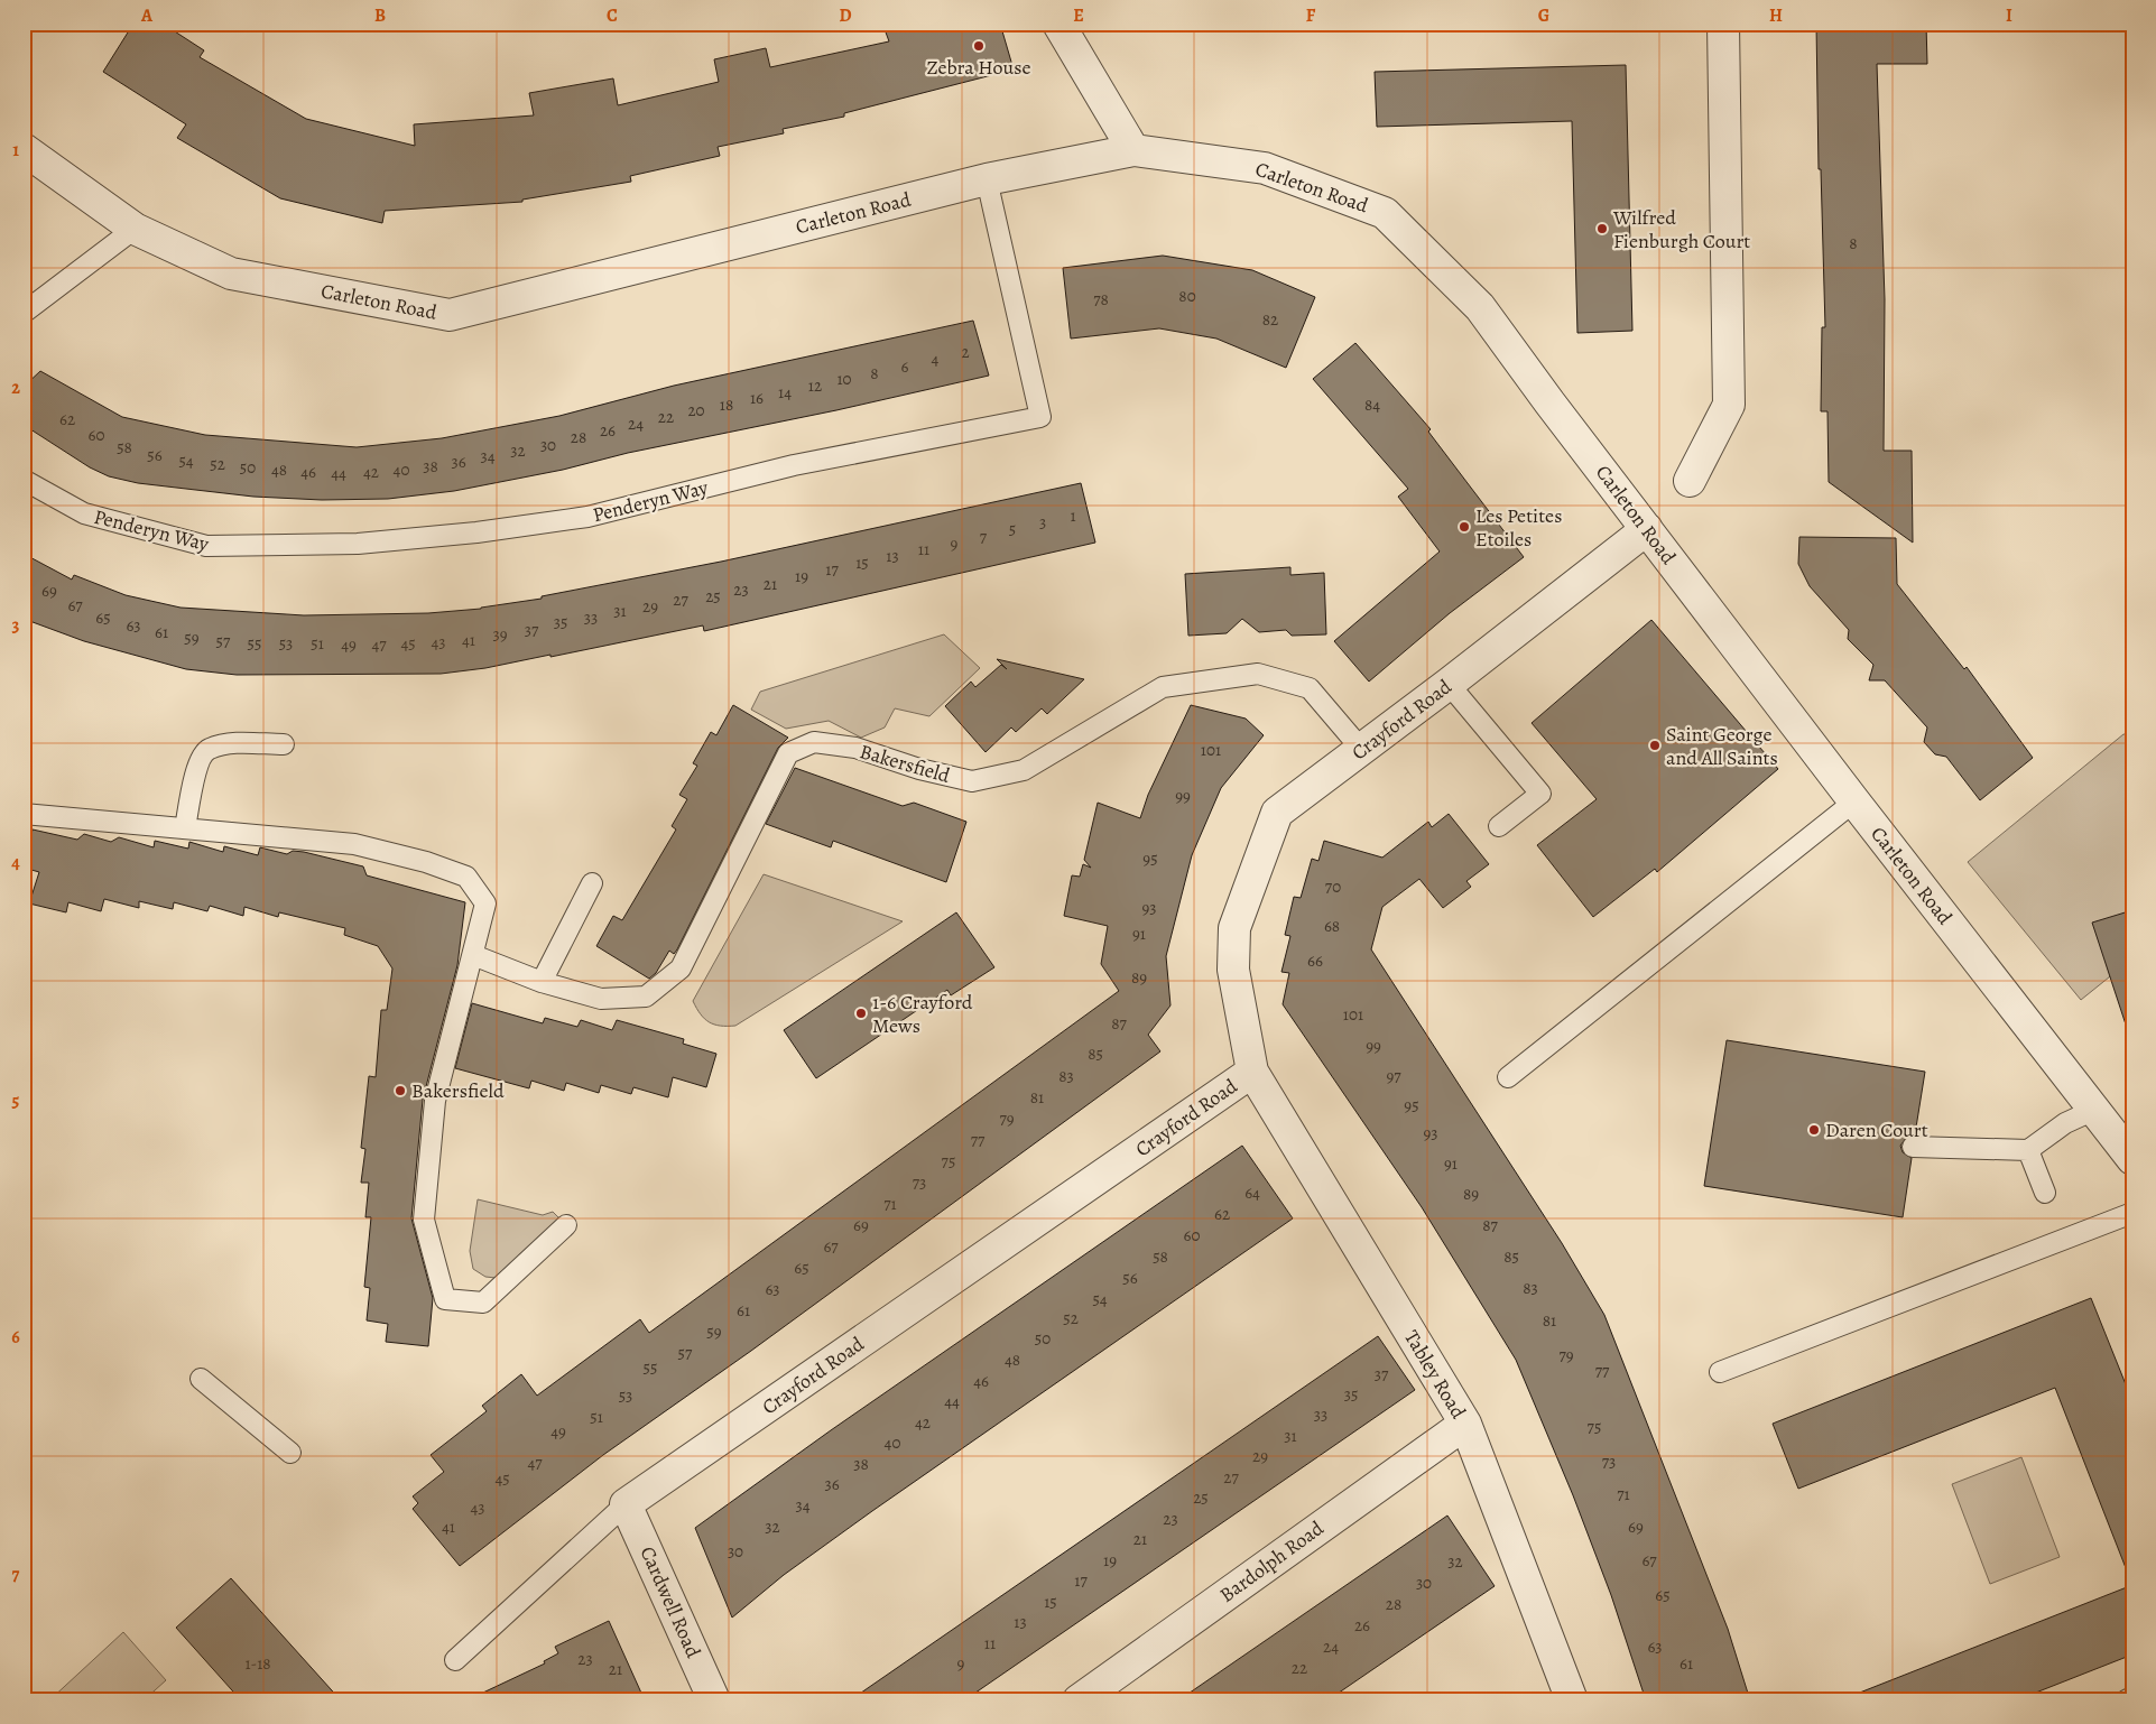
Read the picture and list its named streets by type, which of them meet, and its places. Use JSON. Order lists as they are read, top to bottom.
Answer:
{
  "streets": {
    "street": [
      "Carleton Road",
      "Crayford Road",
      "Tabley Road",
      "Bardolph Road",
      "Cardwell Road"
    ],
    "lane": ["Penderyn Way", "Bakersfield"]
  },
  "crossings": [
    ["Carleton Road", "Penderyn Way"],
    ["Carleton Road", "Crayford Road"],
    ["Crayford Road", "Bakersfield"],
    ["Crayford Road", "Tabley Road"],
    ["Crayford Road", "Cardwell Road"],
    ["Tabley Road", "Bardolph Road"]
  ],
  "places": [
    "Zebra House",
    "Wilfred Fienburgh Court",
    "Les Petites Etoiles",
    "Saint George and All Saints",
    "1-6 Crayford Mews",
    "Bakersfield",
    "Daren Court"
  ],
  "house_numbers": [
    "8",
    "80",
    "78",
    "82",
    "2",
    "4",
    "6",
    "8",
    "10",
    "12",
    "14",
    "16",
    "18",
    "84",
    "20",
    "22",
    "62",
    "24",
    "26",
    "60",
    "28",
    "30",
    "58",
    "32",
    "56",
    "34",
    "54",
    "36",
    "52",
    "38",
    "50",
    "48",
    "40",
    "46",
    "42",
    "44",
    "1",
    "3",
    "5",
    "7",
    "9",
    "11",
    "13",
    "15",
    "17",
    "19",
    "21",
    "23",
    "69",
    "25",
    "27",
    "67",
    "29",
    "31",
    "65",
    "33",
    "35",
    "63",
    "37",
    "61",
    "39",
    "59",
    "41",
    "57",
    "43",
    "55",
    "53",
    "51",
    "45",
    "49",
    "47",
    "101",
    "99",
    "95",
    "70",
    "93",
    "68",
    "91",
    "66",
    "89",
    "101",
    "87",
    "99",
    "85",
    "83",
    "97",
    "81",
    "95",
    "79",
    "93",
    "77",
    "75",
    "91",
    "73",
    "64",
    "89",
    "71",
    "62",
    "69",
    "87",
    "60",
    "67",
    "58",
    "85",
    "65",
    "56",
    "83",
    "63",
    "54",
    "61",
    "52",
    "81",
    "59",
    "50",
    "57",
    "79",
    "48",
    "55",
    "77",
    "37",
    "46",
    "35",
    "53",
    "44",
    "33",
    "51",
    "42",
    "75",
    "49",
    "31",
    "40",
    "29",
    "73",
    "47",
    "38",
    "27",
    "45",
    "36",
    "71",
    "25",
    "34",
    "43",
    "23",
    "41",
    "32",
    "69",
    "21",
    "30",
    "19",
    "67",
    "32",
    "17",
    "30",
    "65",
    "15",
    "28",
    "13",
    "26",
    "11",
    "24",
    "63",
    "23",
    "1-18",
    "9",
    "61",
    "22",
    "21"
  ],
  "grid": {
    "columns": [
      "A",
      "B",
      "C",
      "D",
      "E",
      "F",
      "G",
      "H",
      "I"
    ],
    "rows": [
      "1",
      "2",
      "3",
      "4",
      "5",
      "6",
      "7"
    ]
  }
}
